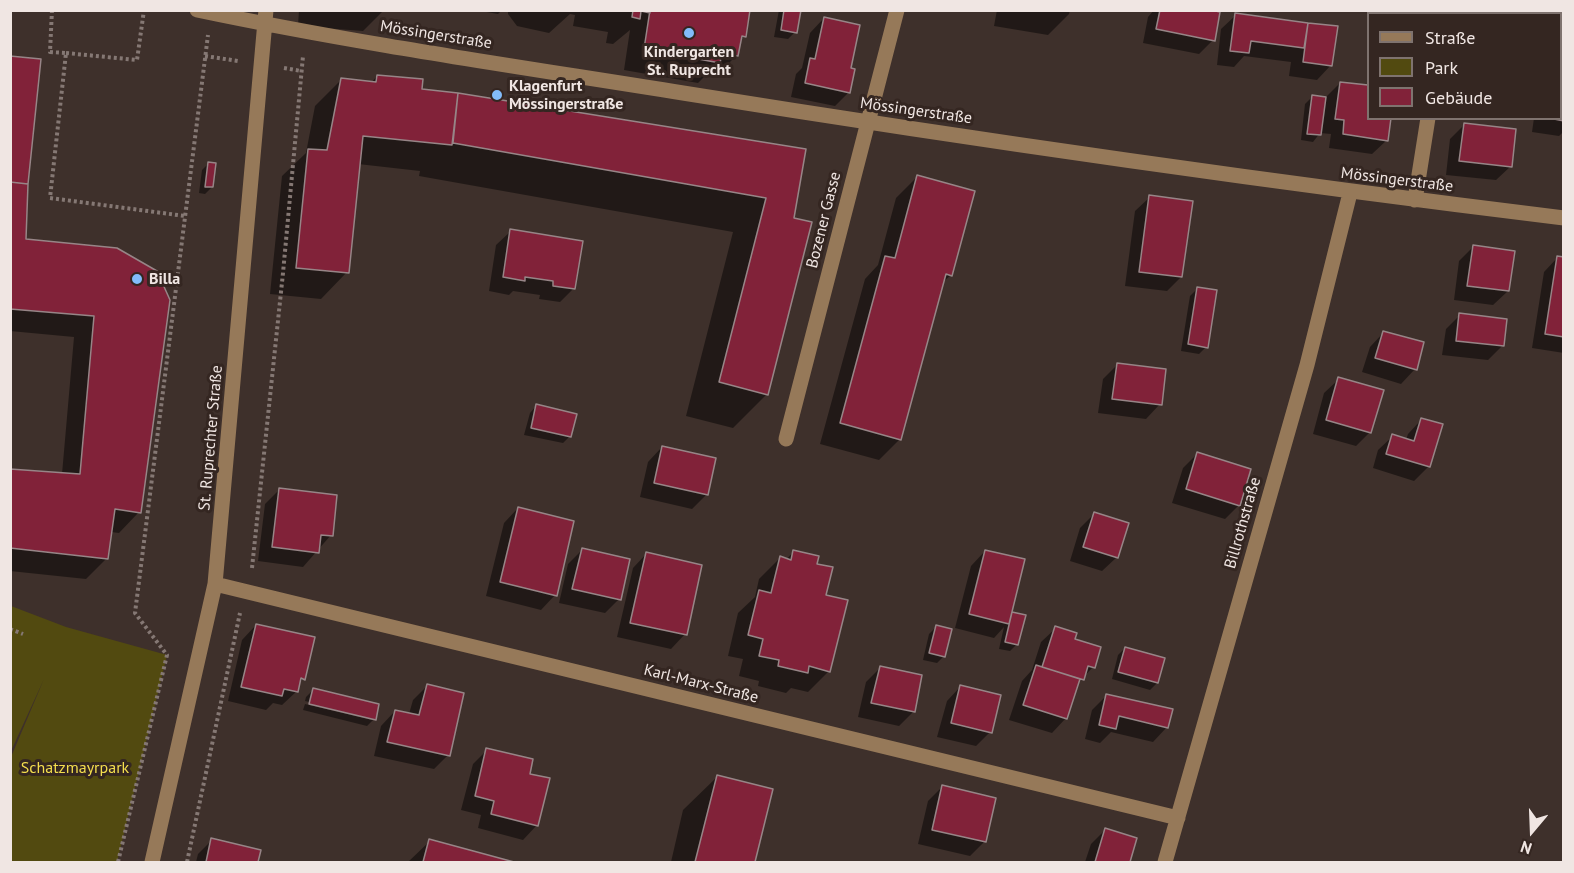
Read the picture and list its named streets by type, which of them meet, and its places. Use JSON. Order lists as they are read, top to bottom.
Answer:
{
  "streets": {
    "street": [
      "Mössingerstraße",
      "Bozener Gasse",
      "St. Ruprechter Straße",
      "Billrothstraße",
      "Karl-Marx-Straße"
    ]
  },
  "crossings": [
    ["Mössingerstraße", "Bozener Gasse"],
    ["Mössingerstraße", "St. Ruprechter Straße"],
    ["Mössingerstraße", "Billrothstraße"],
    ["St. Ruprechter Straße", "Karl-Marx-Straße"],
    ["Billrothstraße", "Karl-Marx-Straße"]
  ],
  "parks": ["Schatzmayrpark"],
  "places": ["Kindergarten St. Ruprecht", "Klagenfurt Mössingerstraße", "Billa"],
  "legend": ["Straße", "Park", "Gebäude"],
  "north": "bottom"
}
